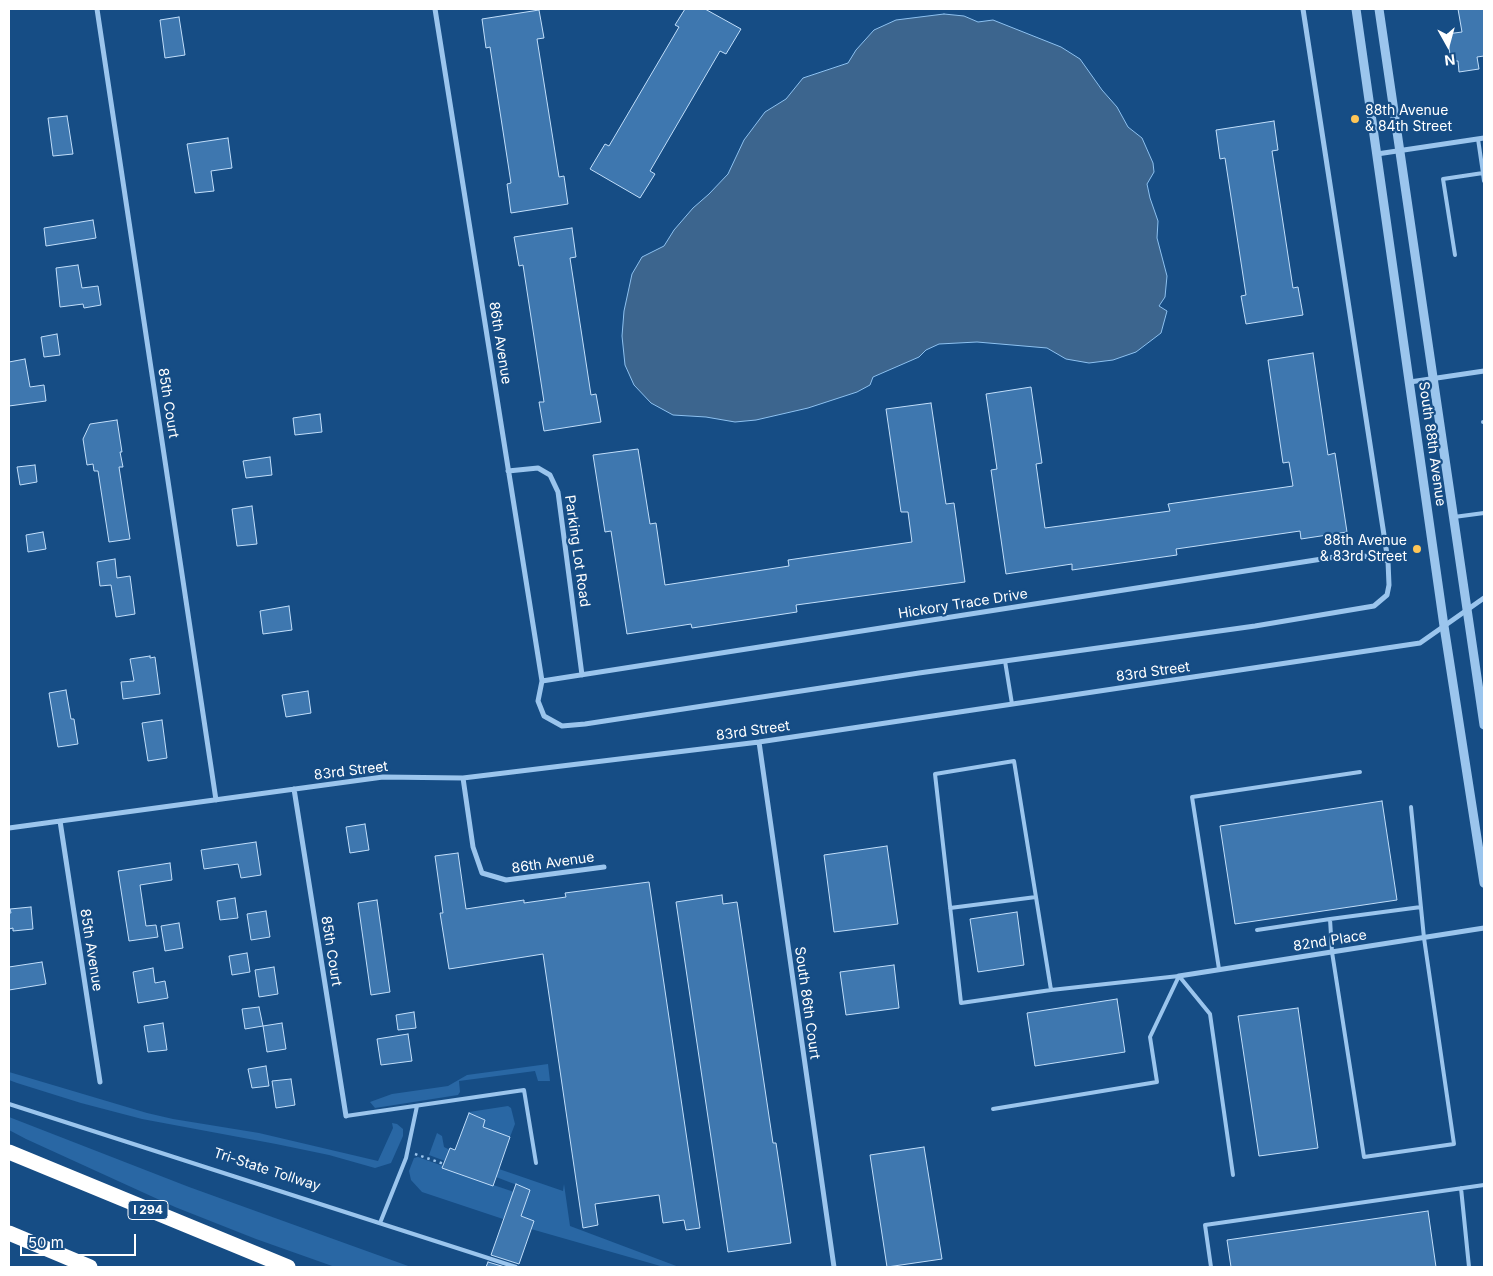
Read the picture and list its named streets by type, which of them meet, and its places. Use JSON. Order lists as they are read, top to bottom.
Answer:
{
  "streets": {
    "highway": ["I 294"],
    "street": [
      "86th Avenue",
      "85th Court",
      "South 88th Avenue",
      "Parking Lot Road",
      "Hickory Trace Drive",
      "83rd Street",
      "82nd Place",
      "85th Avenue",
      "South 86th Court"
    ],
    "lane": ["Tri-State Tollway"]
  },
  "crossings": [
    ["86th Avenue", "Parking Lot Road"],
    ["86th Avenue", "Hickory Trace Drive"],
    ["86th Avenue", "83rd Street"],
    ["85th Court", "83rd Street"],
    ["South 88th Avenue", "83rd Street"],
    ["Parking Lot Road", "Hickory Trace Drive"],
    ["83rd Street", "85th Avenue"],
    ["83rd Street", "South 86th Court"]
  ],
  "places": ["88th Avenue & 84th Street", "88th Avenue & 83rd Street"],
  "scale_bar": "50 m",
  "north": "bottom"
}
